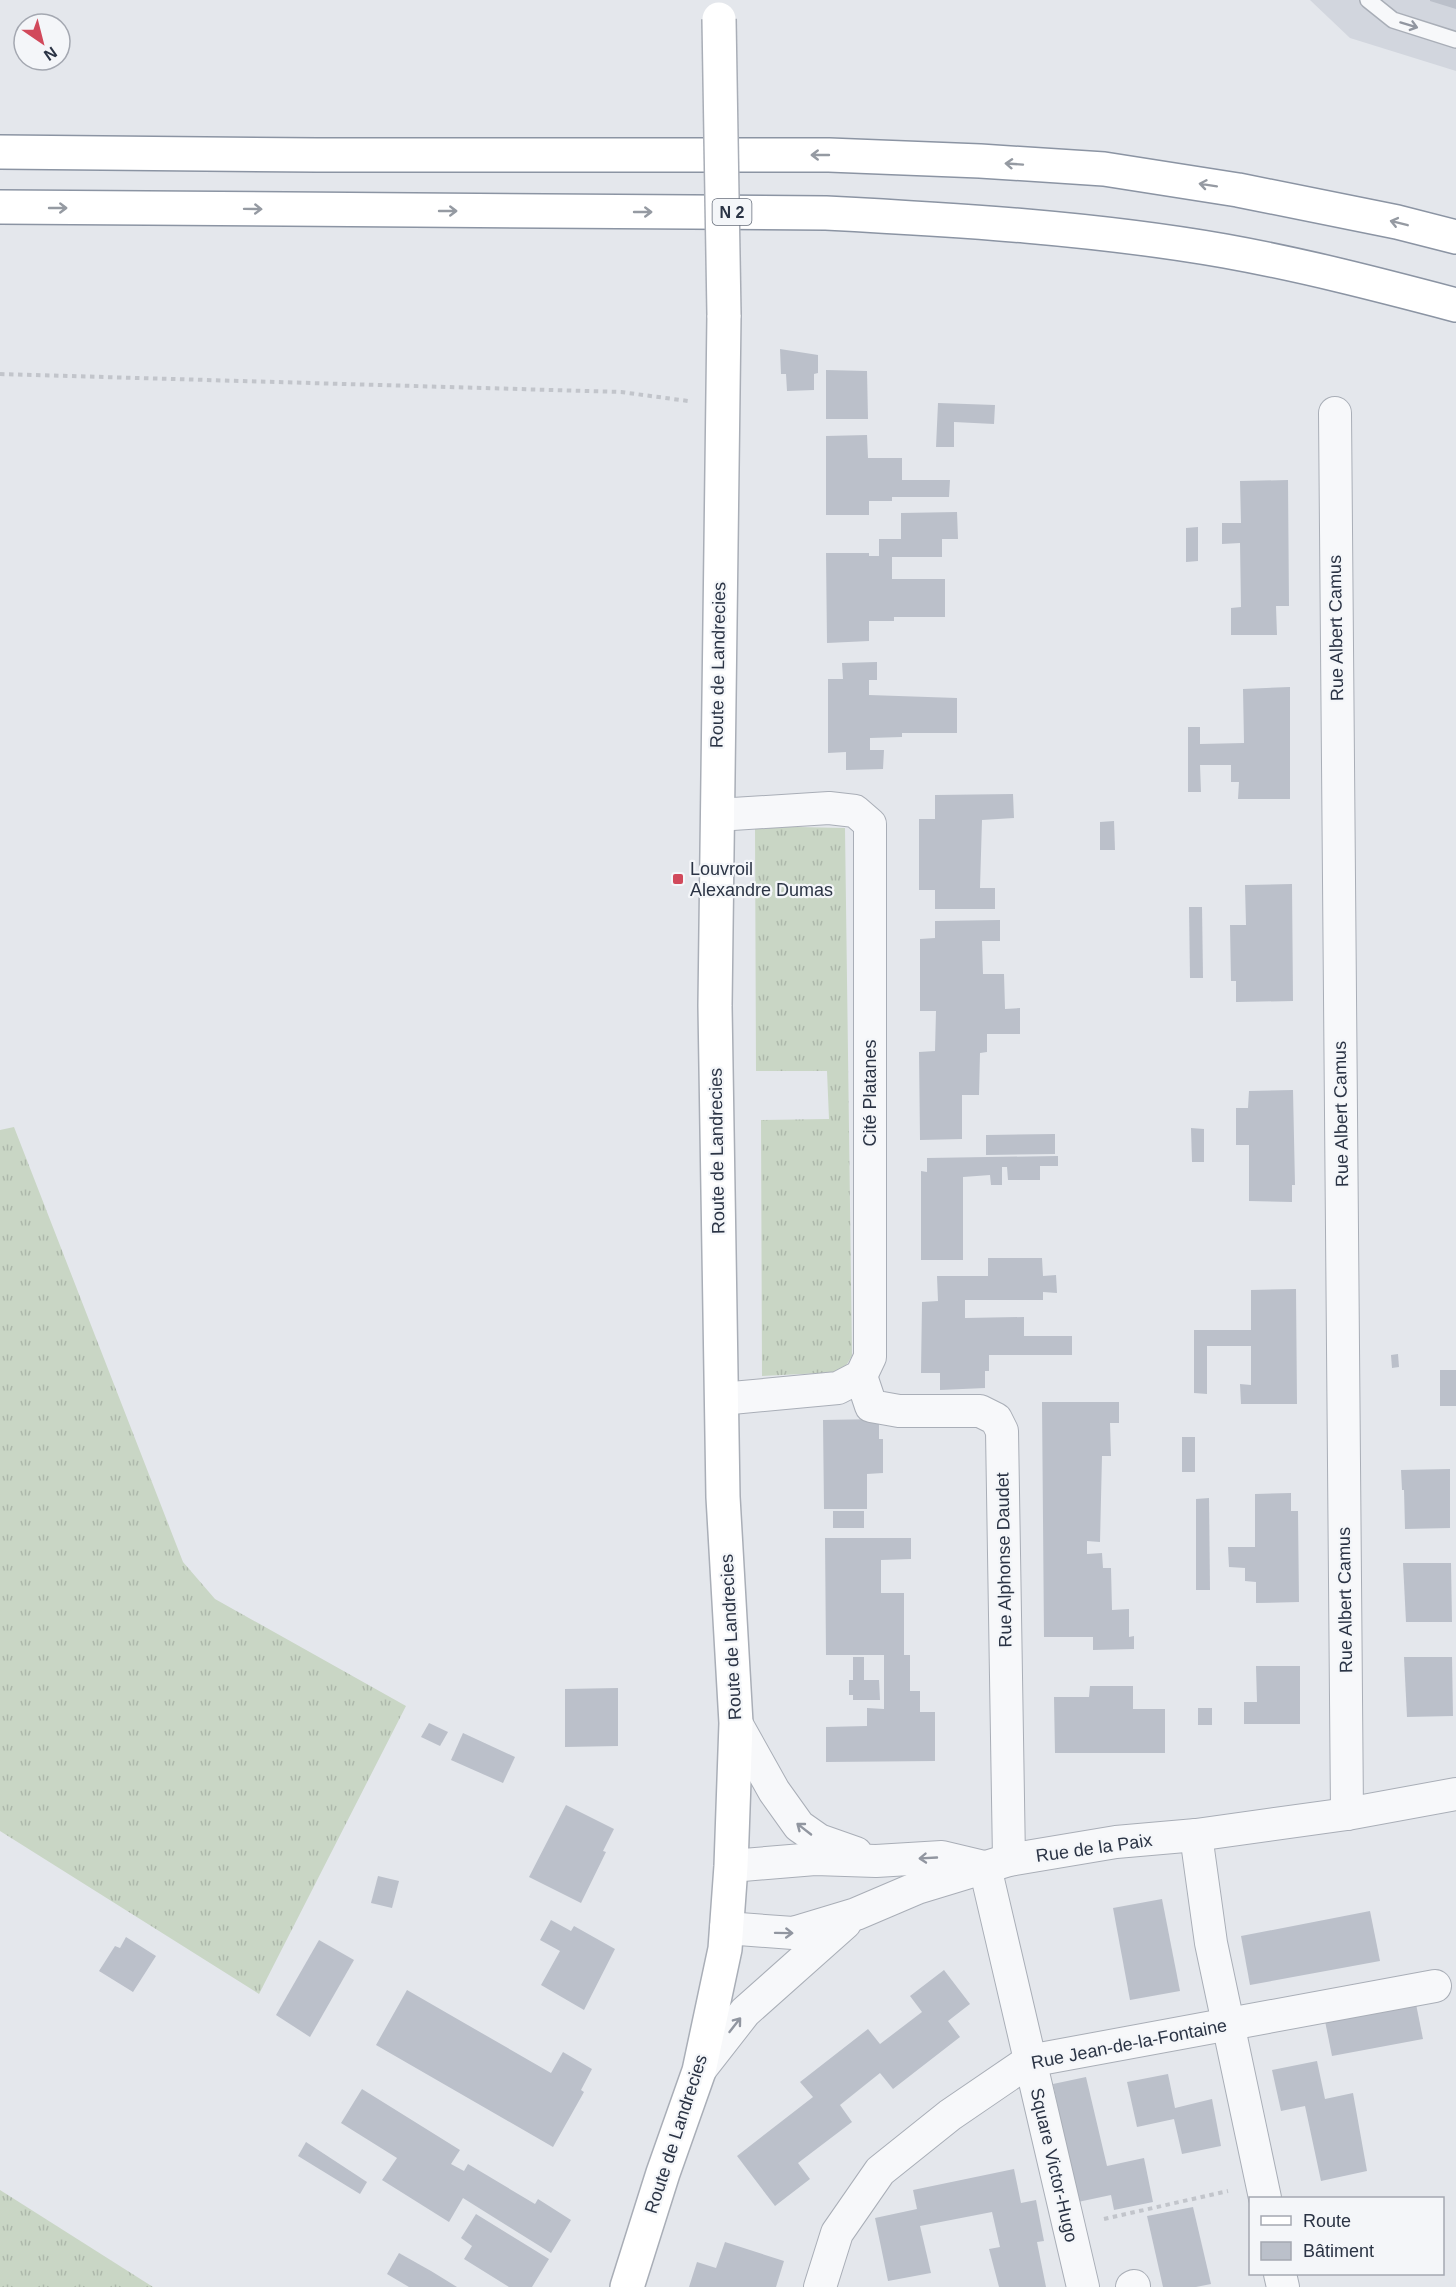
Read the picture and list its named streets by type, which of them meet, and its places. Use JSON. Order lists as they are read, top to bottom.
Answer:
{
  "streets": {
    "main road": ["N 2", "Route de Landrecies"],
    "street": [
      "Rue Albert Camus",
      "Cité Platanes",
      "Rue Alphonse Daudet",
      "Rue de la Paix",
      "Rue Jean-de-la-Fontaine",
      "Square Victor-Hugo"
    ]
  },
  "crossings": [
    ["Rue Albert Camus", "Rue de la Paix"],
    ["Route de Landrecies", "Cité Platanes"],
    ["Route de Landrecies", "Rue de la Paix"],
    ["Cité Platanes", "Rue Alphonse Daudet"],
    ["Rue Alphonse Daudet", "Rue de la Paix"],
    ["Rue Alphonse Daudet", "Square Victor-Hugo"],
    ["Rue de la Paix", "Square Victor-Hugo"],
    ["Rue Jean-de-la-Fontaine", "Square Victor-Hugo"]
  ],
  "places": {
    "transit": ["Louvroil Alexandre Dumas"]
  },
  "legend": ["Route", "Bâtiment"],
  "north": "bottom right"
}
